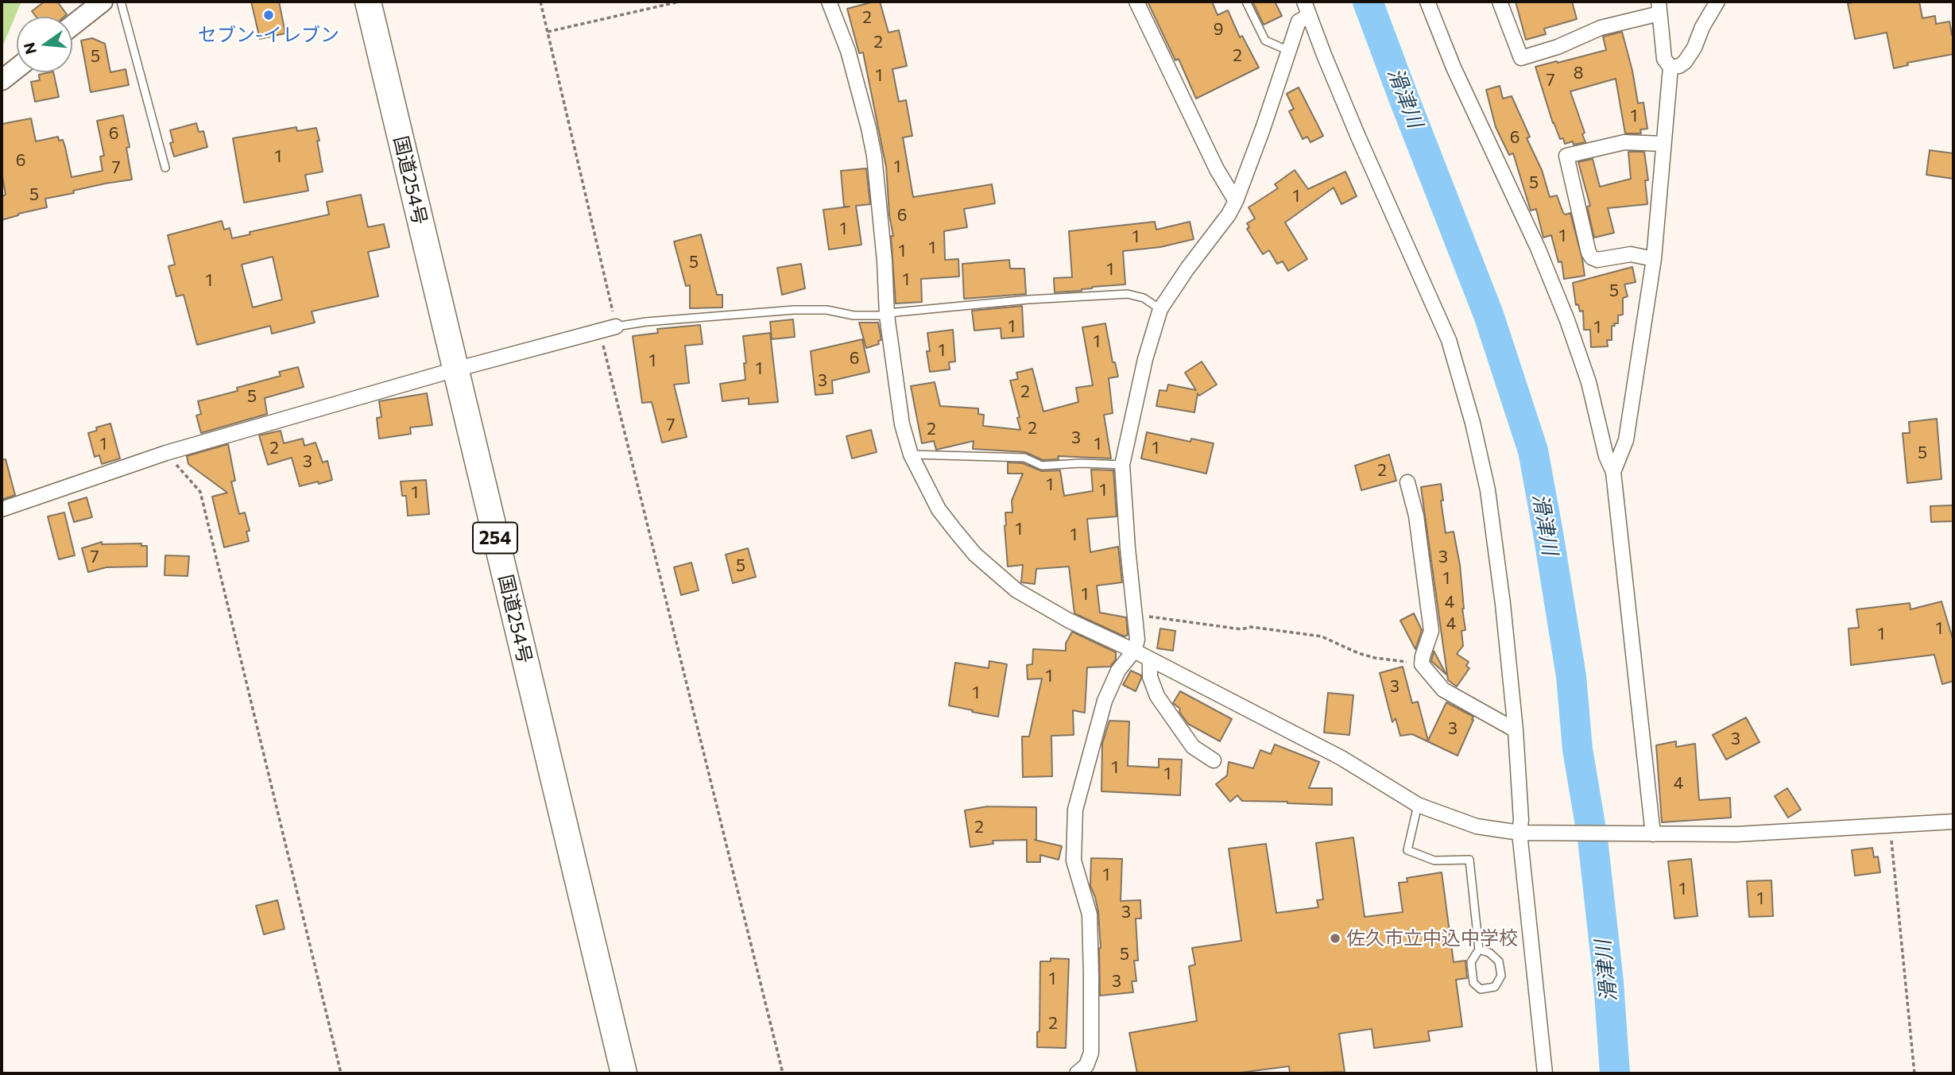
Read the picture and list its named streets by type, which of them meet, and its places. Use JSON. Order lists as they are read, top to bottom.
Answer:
{
  "streets": {
    "highway": ["国道254号", "254"]
  },
  "water": ["滑津川"],
  "places": ["セブン-イレブン", "佐久市立中込中学校"],
  "house_numbers": [
    "2",
    "9",
    "2",
    "2",
    "5",
    "8",
    "1",
    "7",
    "1",
    "6",
    "6",
    "1",
    "6",
    "1",
    "7",
    "5",
    "5",
    "1",
    "6",
    "1",
    "1",
    "1",
    "1",
    "1",
    "5",
    "1",
    "1",
    "1",
    "5",
    "1",
    "1",
    "1",
    "1",
    "6",
    "1",
    "1",
    "3",
    "2",
    "5",
    "7",
    "2",
    "2",
    "3",
    "1",
    "1",
    "2",
    "1",
    "5",
    "3",
    "2",
    "1",
    "1",
    "1",
    "1",
    "1",
    "7",
    "3",
    "5",
    "1",
    "1",
    "4",
    "4",
    "1",
    "1",
    "1",
    "3",
    "1",
    "3",
    "3",
    "1",
    "1",
    "4",
    "2",
    "1",
    "1",
    "1",
    "3",
    "5",
    "1",
    "3",
    "2"
  ],
  "north": "left"
}
